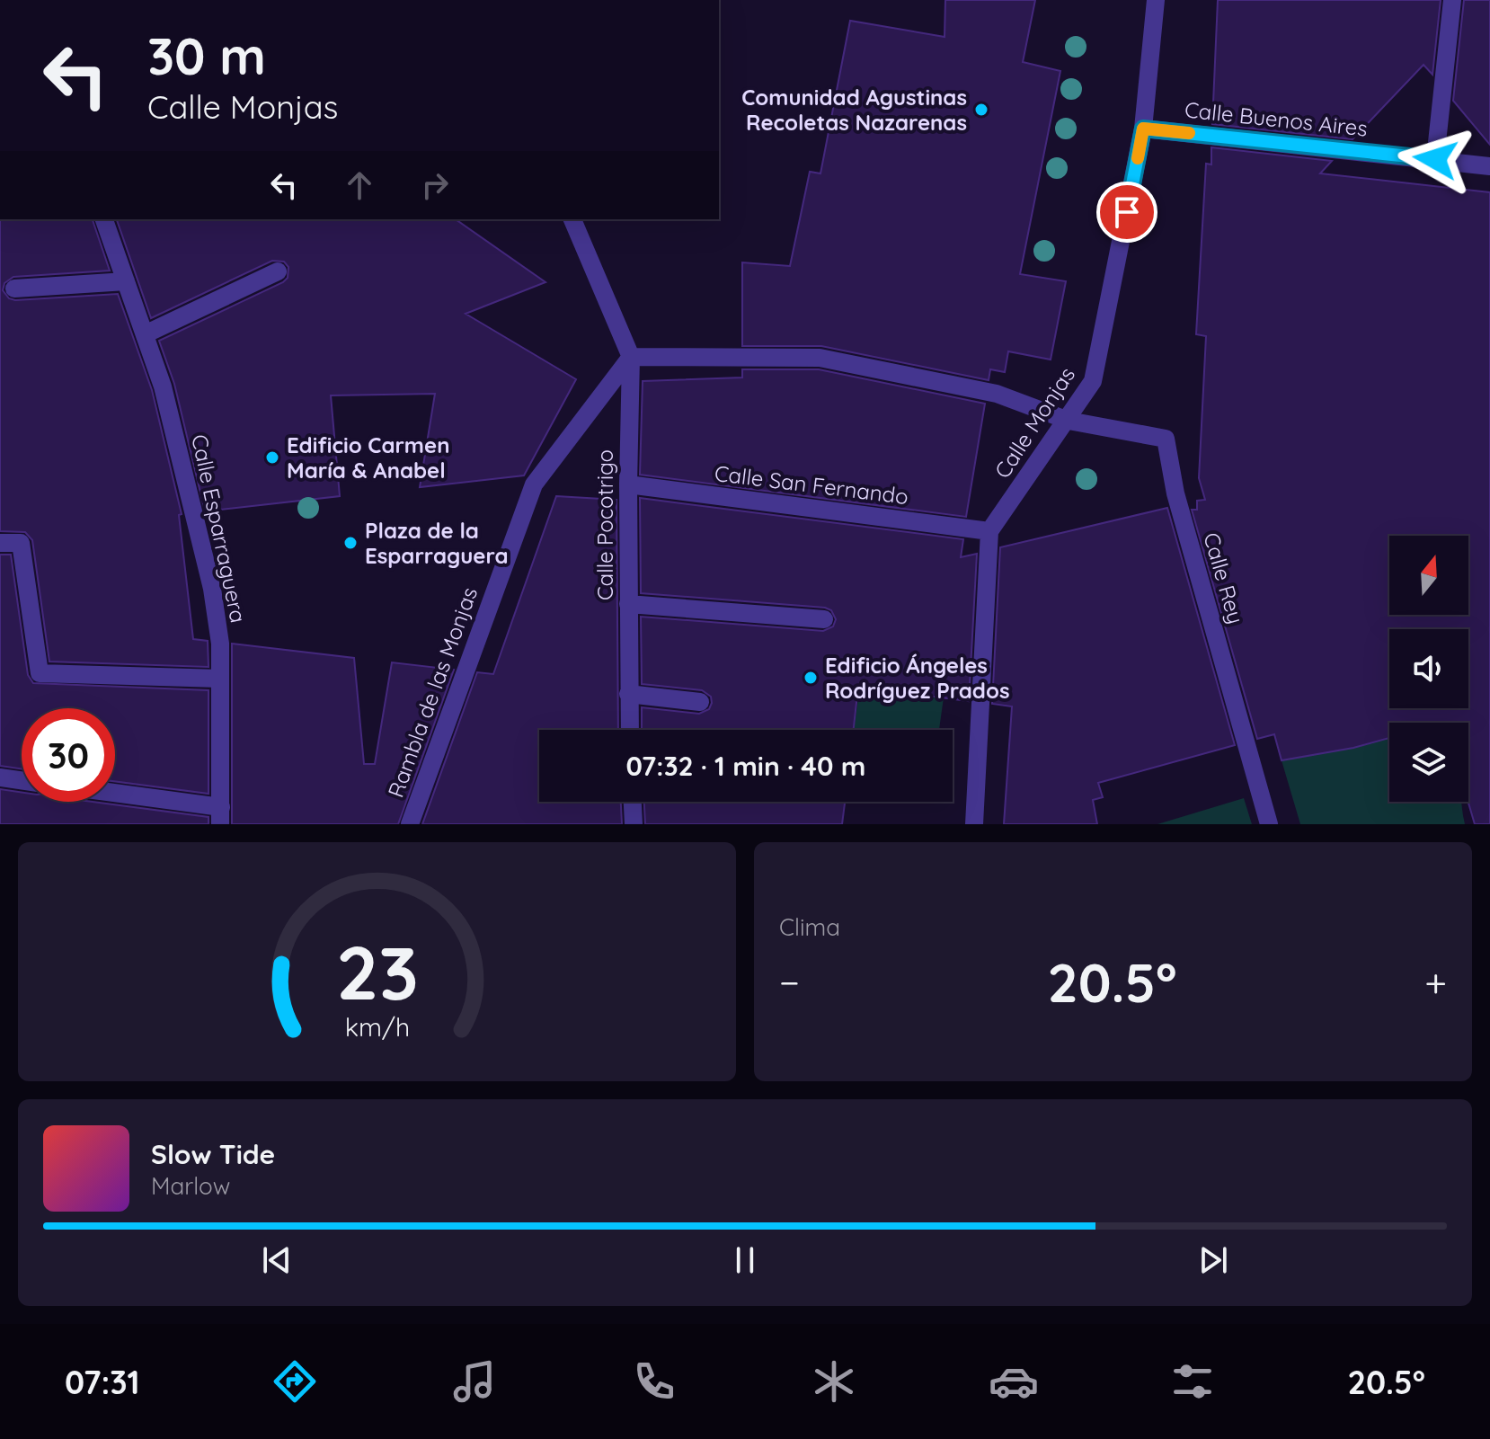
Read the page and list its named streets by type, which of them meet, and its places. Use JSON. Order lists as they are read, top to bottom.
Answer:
{
  "streets": {
    "street": [
      "Calle Buenos Aires",
      "Calle Monjas",
      "Calle San Fernando",
      "Calle Pocotrigo",
      "Calle Esparraguera",
      "Calle Rey",
      "Rambla de las Monjas"
    ]
  },
  "crossings": [
    ["Calle Buenos Aires", "Calle Monjas"],
    ["Calle Monjas", "Calle San Fernando"],
    ["Calle Monjas", "Calle Rey"],
    ["Calle San Fernando", "Calle Pocotrigo"],
    ["Calle Pocotrigo", "Rambla de las Monjas"]
  ],
  "places": [
    "Comunidad Agustinas Recoletas Nazarenas",
    "Edificio Carmen María & Anabel",
    "Plaza de la Esparraguera",
    "Edificio Ángeles Rodríguez Prados"
  ],
  "north": "top",
  "page": {
    "turn": ["30 m", "Calle Monjas"],
    "limit": "30",
    "trip": "07:32 · 1 min · 40 m",
    "tile": "Clima",
    "heat": ["−", "20.5°", "+"],
    "song": ["Slow Tide", "Marlow"],
    "tabs": ["07:31", "20.5°"],
    "gauge": ["23", "km/h"]
  }
}
